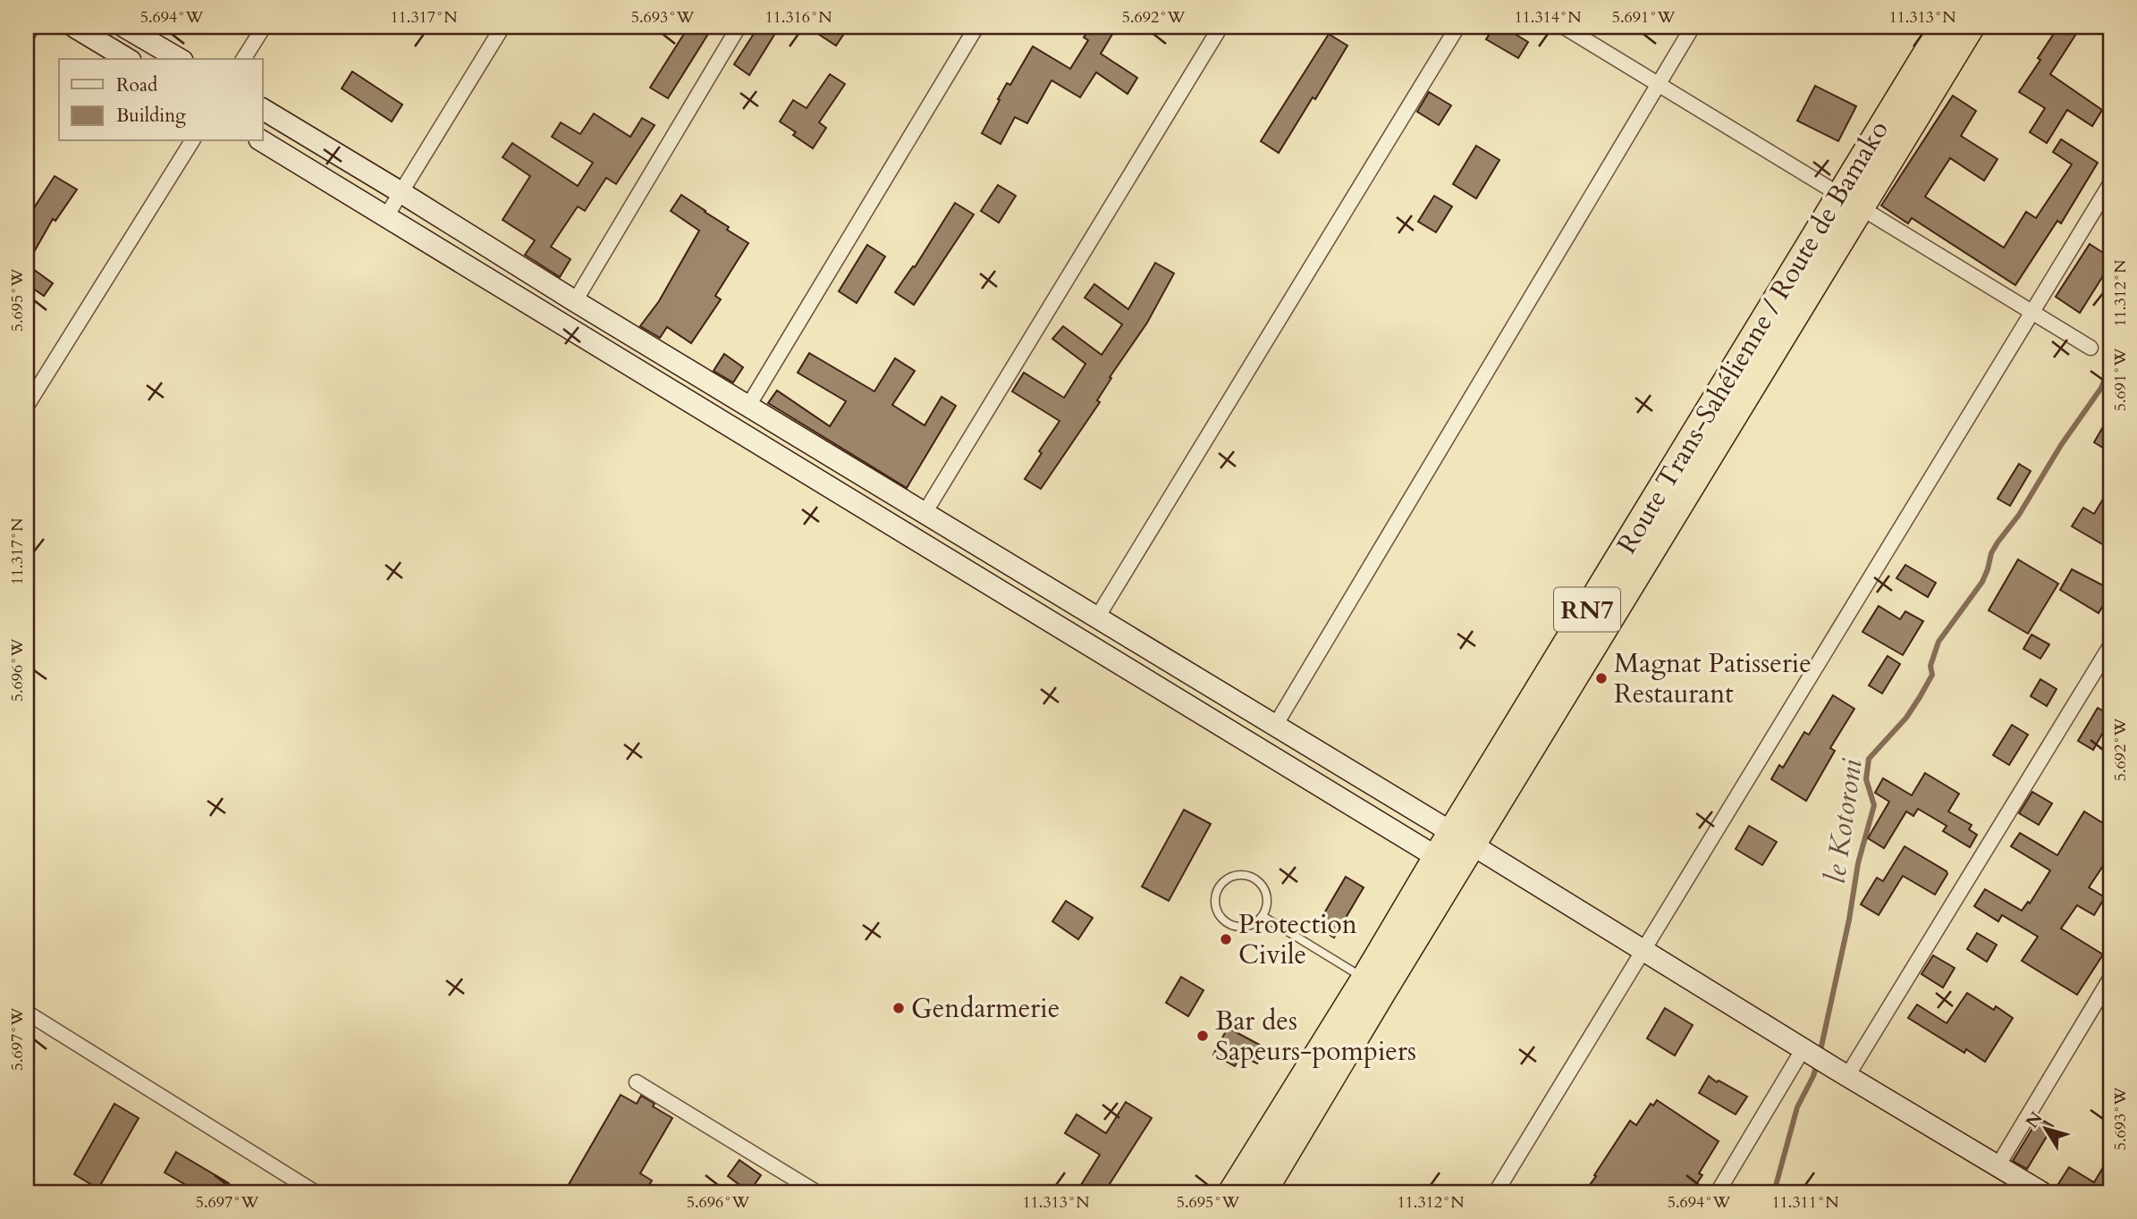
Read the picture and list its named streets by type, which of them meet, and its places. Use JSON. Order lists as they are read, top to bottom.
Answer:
{
  "streets": {
    "highway": ["Route Trans-Sahélienne / Route de Bamako", "RN7"]
  },
  "water": ["le Kotoroni"],
  "places": [
    "Magnat Patisserie Restaurant",
    "Protection Civile",
    "Gendarmerie",
    "Bar des Sapeurs-pompiers"
  ],
  "legend": ["Road", "Building"],
  "north": "top left",
  "coordinates": [
    "5.694°W",
    "11.317°N",
    "5.693°W",
    "11.316°N",
    "5.692°W",
    "11.314°N",
    "5.691°W",
    "11.313°N",
    "11.312°N",
    "5.695°W",
    "5.696°W",
    "5.697°W",
    "11.311°N"
  ]
}
